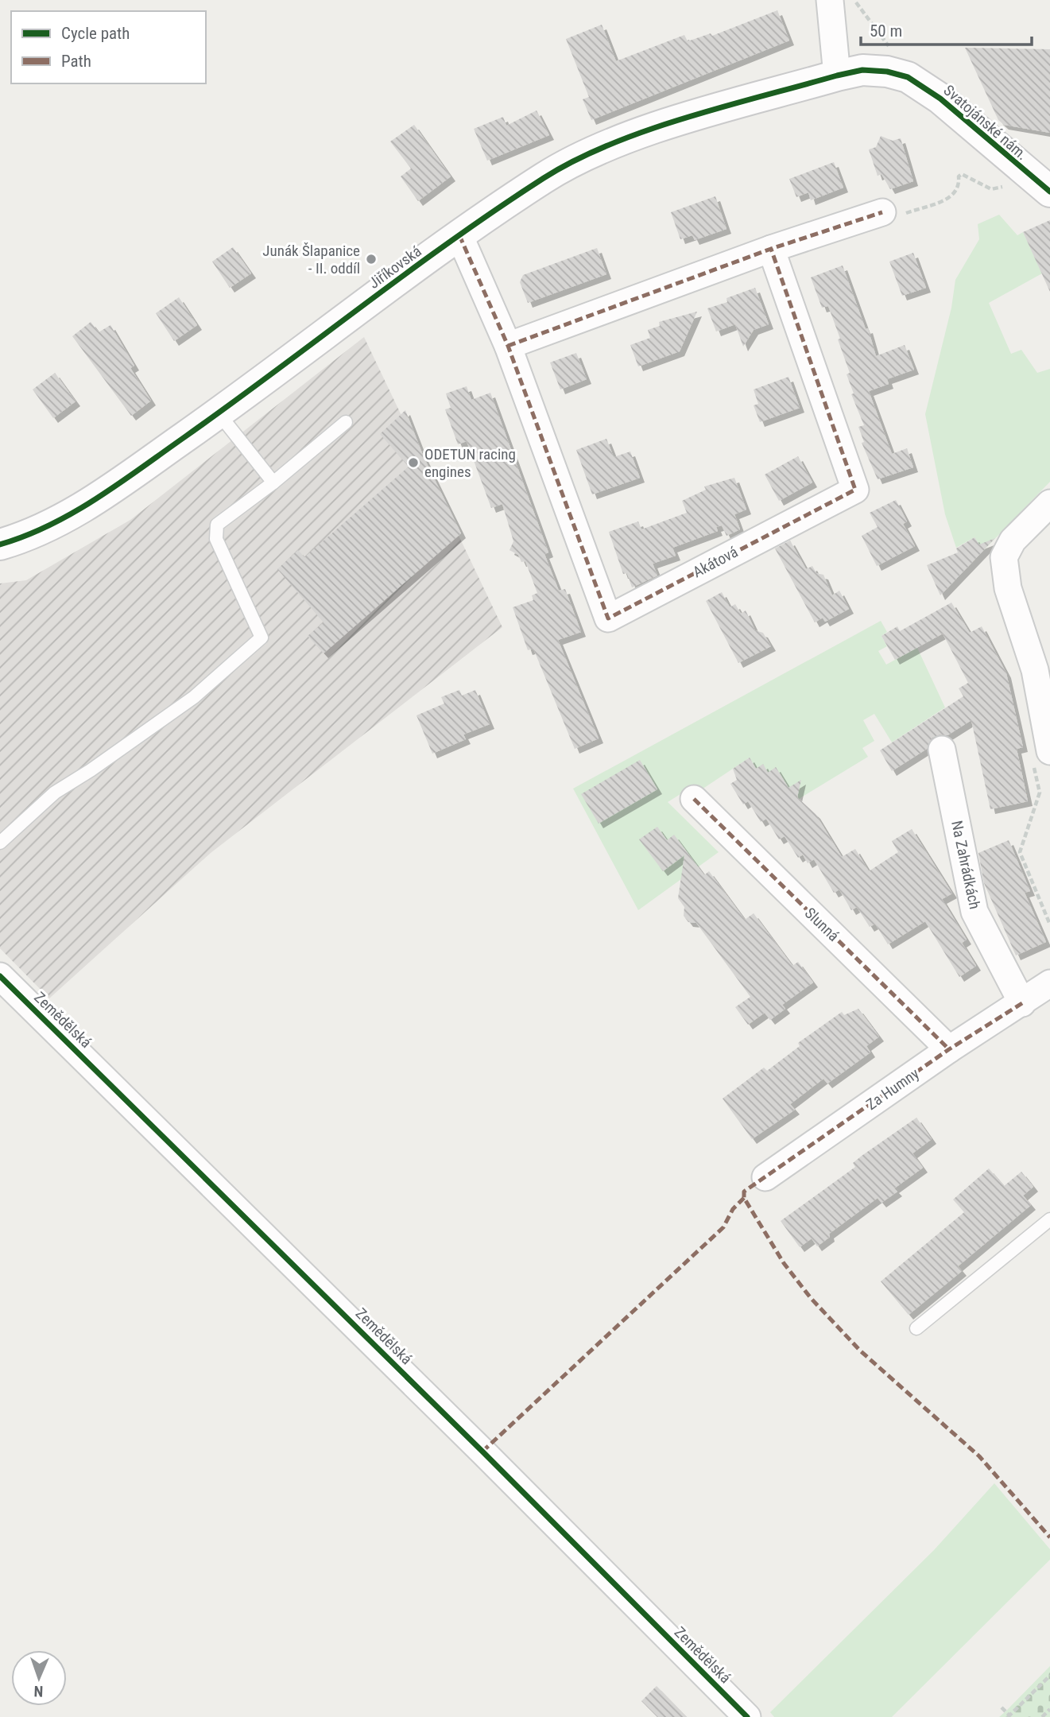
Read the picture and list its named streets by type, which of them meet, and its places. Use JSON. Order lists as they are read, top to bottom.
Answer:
{
  "streets": {
    "street": [
      "Svatojánské nám.",
      "Jiříkovská",
      "Akátová",
      "Na Zahrádkách",
      "Slunná",
      "Zemědělská",
      "Za Humny"
    ]
  },
  "crossings": [
    ["Svatojánské nám.", "Jiříkovská"],
    ["Jiříkovská", "Akátová"],
    ["Na Zahrádkách", "Za Humny"],
    ["Slunná", "Za Humny"]
  ],
  "places": ["Junák Šlapanice - II. oddíl", "ODETUN racing engines"],
  "legend": ["Cycle path", "Path"],
  "scale_bar": "50 m",
  "north": "bottom"
}
